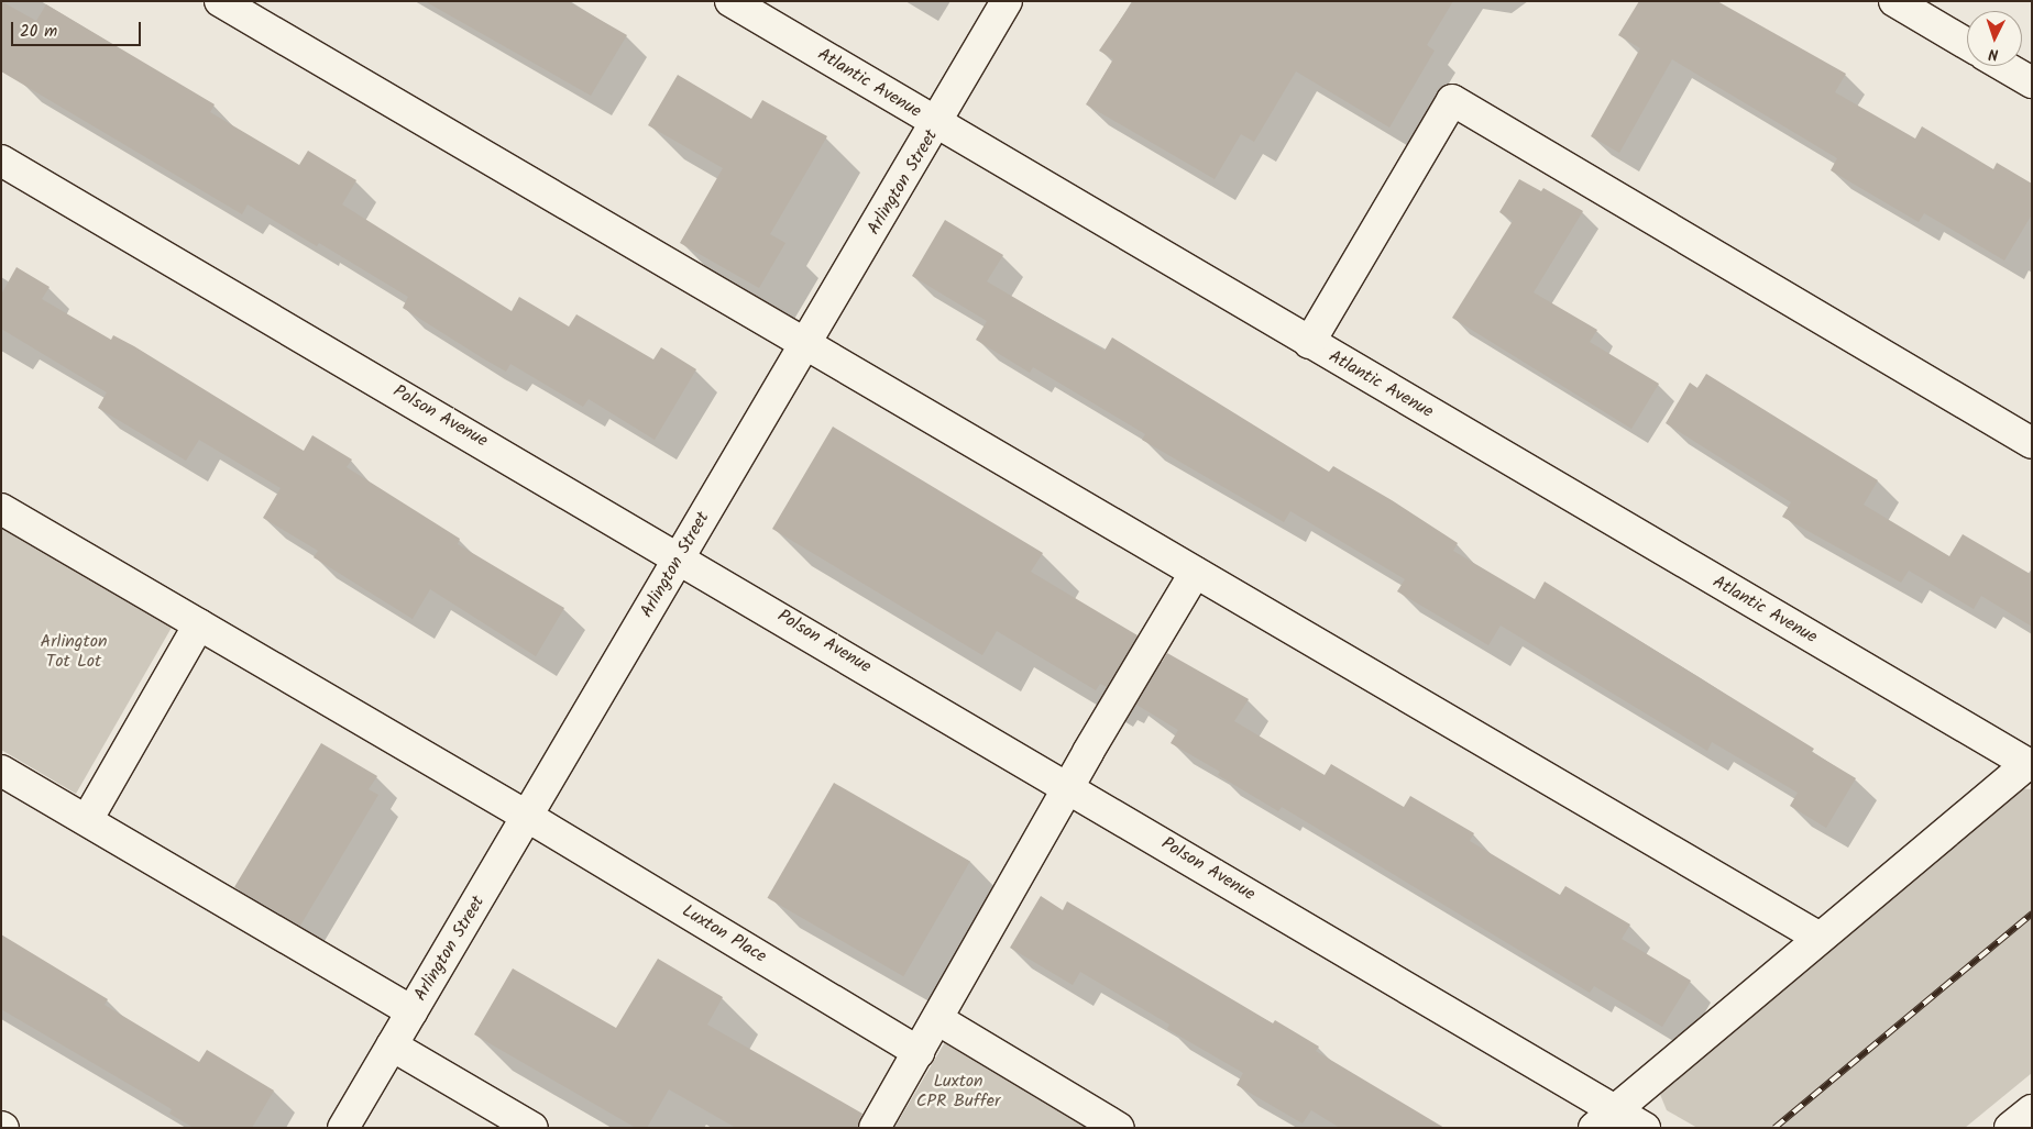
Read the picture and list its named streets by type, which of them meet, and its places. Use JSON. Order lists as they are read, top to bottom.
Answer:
{
  "streets": {
    "street": [
      "Atlantic Avenue",
      "Arlington Street",
      "Polson Avenue",
      "Luxton Place"
    ]
  },
  "crossings": [
    ["Atlantic Avenue", "Arlington Street"],
    ["Arlington Street", "Polson Avenue"],
    ["Arlington Street", "Luxton Place"]
  ],
  "parks": ["Arlington Tot Lot", "Luxton CPR Buffer"],
  "scale_bar": "20 m",
  "north": "bottom"
}
